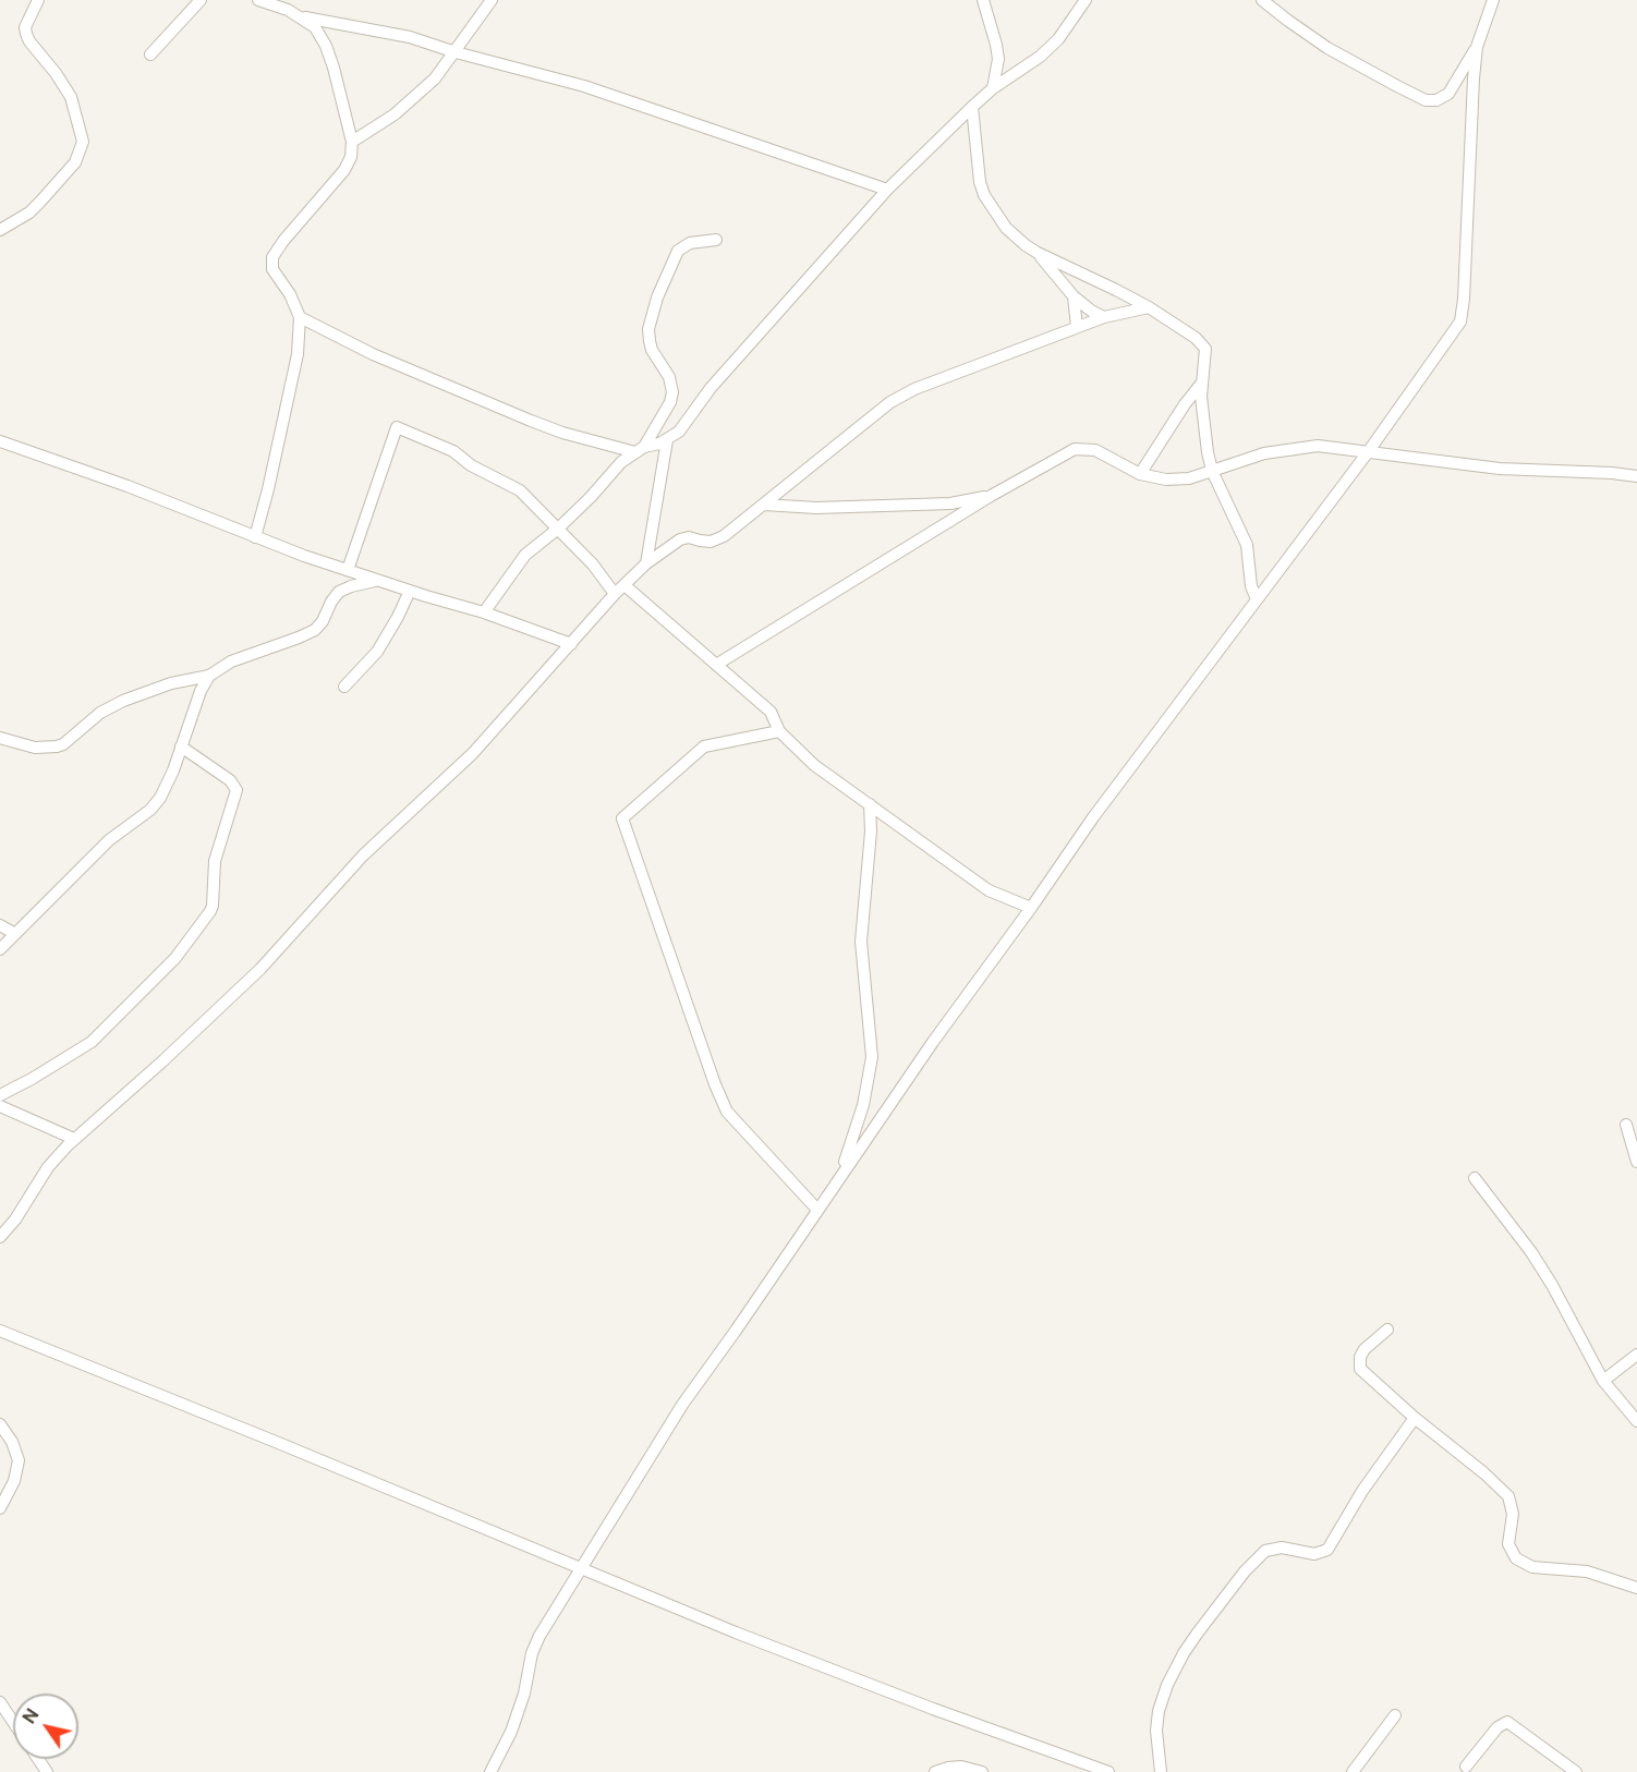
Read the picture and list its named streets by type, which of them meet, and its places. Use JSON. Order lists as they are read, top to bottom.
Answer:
{
  "north": "top left"
}
